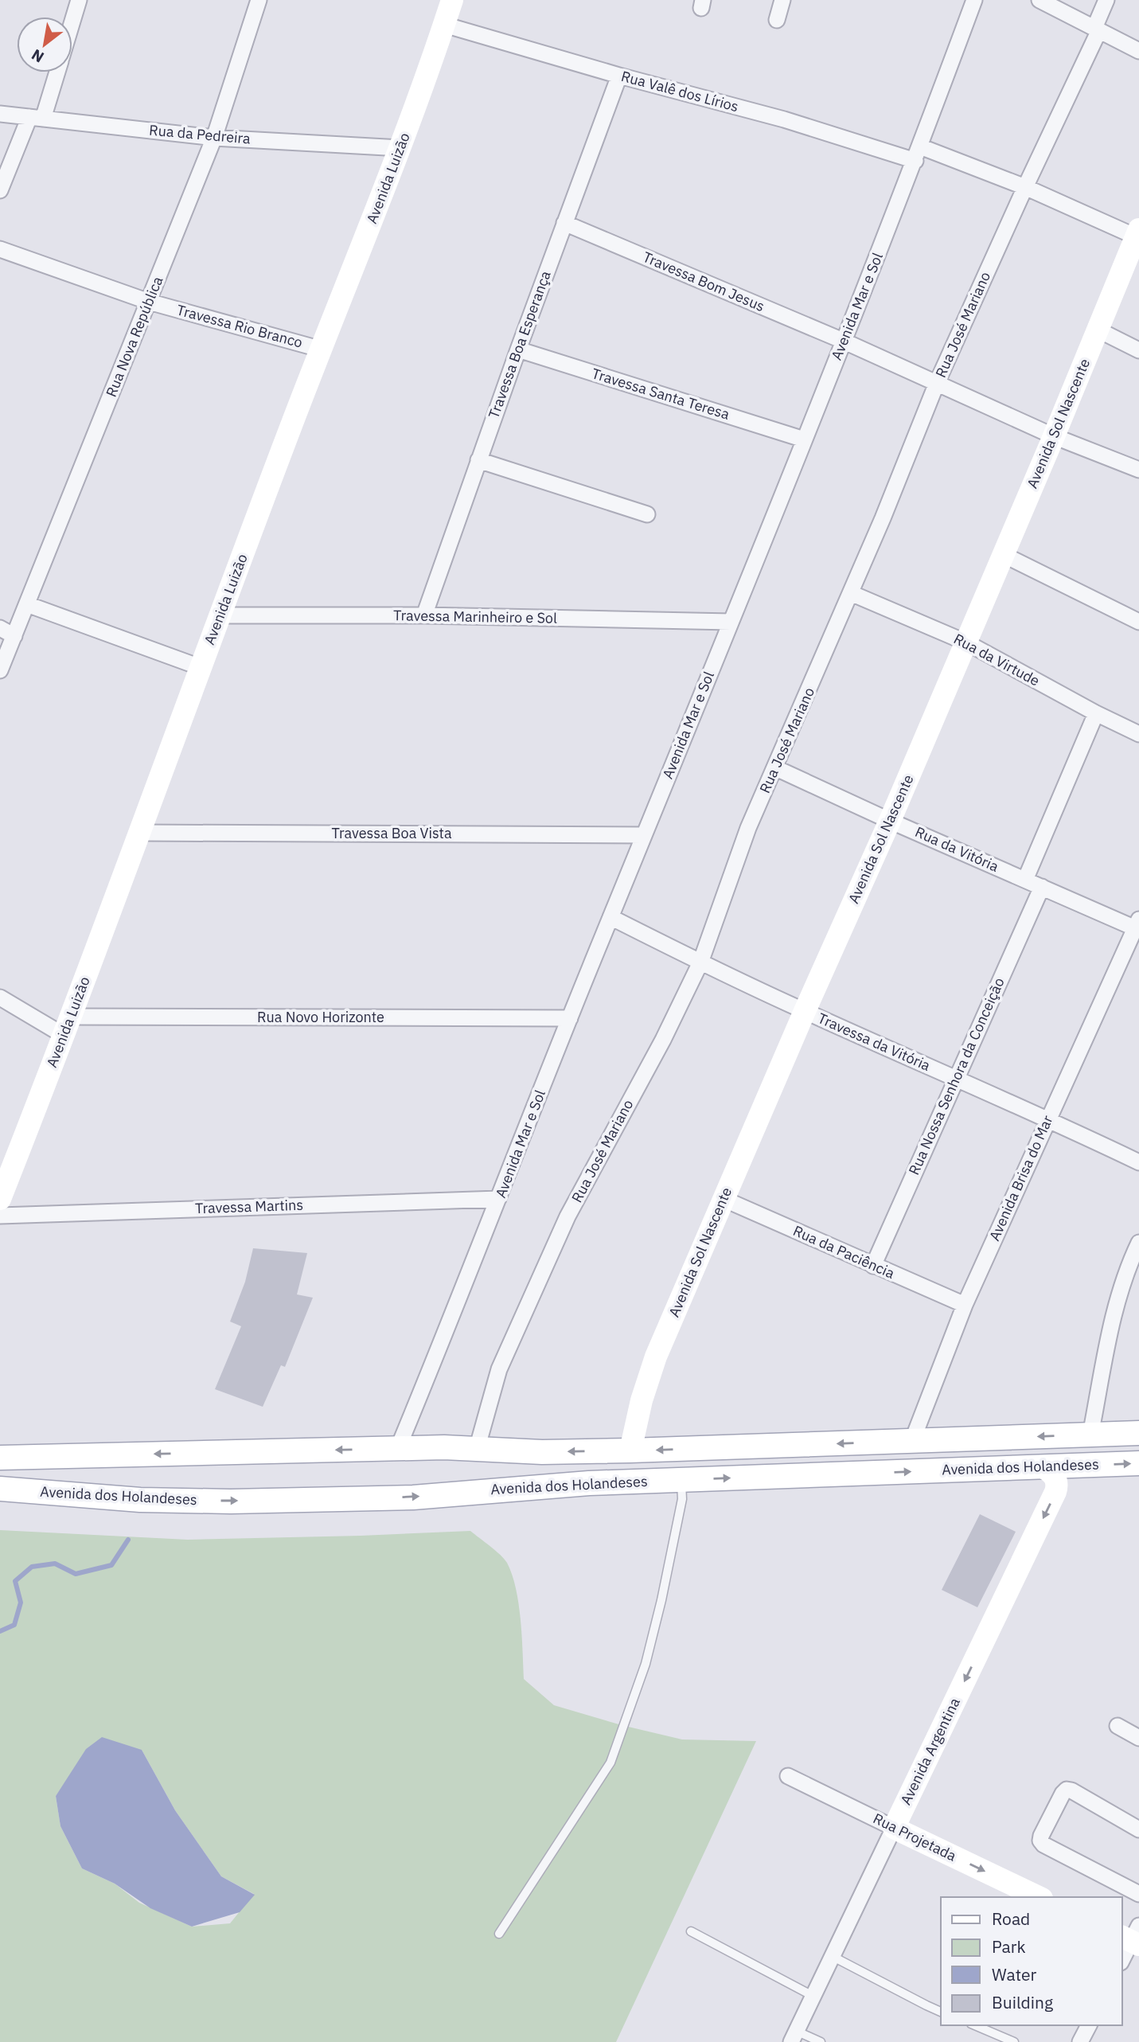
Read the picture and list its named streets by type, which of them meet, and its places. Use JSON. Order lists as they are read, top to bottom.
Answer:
{
  "streets": {
    "main road": ["Avenida dos Holandeses"],
    "street": [
      "Rua Valê dos Lírios",
      "Rua da Pedreira",
      "Avenida Luizão",
      "Travessa Bom Jesus",
      "Avenida Mar e Sol",
      "Rua José Mariano",
      "Travessa Rio Branco",
      "Rua Nova República",
      "Travessa Boa Esperança",
      "Travessa Santa Teresa",
      "Avenida Sol Nascente",
      "Travessa Marinheiro e Sol",
      "Rua da Virtude",
      "Travessa Boa Vista",
      "Rua da Vitória",
      "Rua Novo Horizonte",
      "Travessa da Vitória",
      "Rua Nossa Senhora da Conceição",
      "Avenida Brisa do Mar",
      "Travessa Martins",
      "Rua da Paciência",
      "Avenida Argentina",
      "Rua Projetada"
    ]
  },
  "crossings": [
    ["Rua Valê dos Lírios", "Avenida Luizão"],
    ["Rua Valê dos Lírios", "Avenida Mar e Sol"],
    ["Rua Valê dos Lírios", "Rua José Mariano"],
    ["Rua Valê dos Lírios", "Travessa Boa Esperança"],
    ["Rua Valê dos Lírios", "Avenida Sol Nascente"],
    ["Rua da Pedreira", "Avenida Luizão"],
    ["Rua da Pedreira", "Rua Nova República"],
    ["Avenida Luizão", "Travessa Rio Branco"],
    ["Avenida Luizão", "Travessa Marinheiro e Sol"],
    ["Avenida Luizão", "Travessa Boa Vista"],
    ["Avenida Luizão", "Rua Novo Horizonte"],
    ["Travessa Bom Jesus", "Avenida Mar e Sol"],
    ["Travessa Bom Jesus", "Rua José Mariano"],
    ["Travessa Bom Jesus", "Travessa Boa Esperança"],
    ["Travessa Bom Jesus", "Avenida Sol Nascente"],
    ["Avenida Mar e Sol", "Travessa Santa Teresa"],
    ["Avenida Mar e Sol", "Travessa Marinheiro e Sol"],
    ["Avenida Mar e Sol", "Travessa Boa Vista"],
    ["Avenida Mar e Sol", "Rua Novo Horizonte"],
    ["Avenida Mar e Sol", "Travessa da Vitória"],
    ["Avenida Mar e Sol", "Travessa Martins"],
    ["Rua José Mariano", "Rua da Virtude"],
    ["Rua José Mariano", "Rua da Vitória"],
    ["Rua José Mariano", "Travessa da Vitória"],
    ["Travessa Rio Branco", "Rua Nova República"],
    ["Travessa Boa Esperança", "Travessa Santa Teresa"],
    ["Travessa Boa Esperança", "Travessa Marinheiro e Sol"],
    ["Avenida Sol Nascente", "Rua da Virtude"],
    ["Avenida Sol Nascente", "Rua da Vitória"],
    ["Avenida Sol Nascente", "Travessa da Vitória"],
    ["Avenida Sol Nascente", "Rua da Paciência"],
    ["Rua da Vitória", "Rua Nossa Senhora da Conceição"],
    ["Rua da Vitória", "Avenida Brisa do Mar"],
    ["Travessa da Vitória", "Rua Nossa Senhora da Conceição"],
    ["Travessa da Vitória", "Avenida Brisa do Mar"],
    ["Rua Nossa Senhora da Conceição", "Rua da Paciência"],
    ["Avenida Brisa do Mar", "Rua da Paciência"],
    ["Avenida dos Holandeses", "Avenida Argentina"],
    ["Avenida Argentina", "Rua Projetada"]
  ],
  "one_way": ["Avenida Argentina", "Rua Projetada"],
  "legend": [
    "Road",
    "Park",
    "Water",
    "Building"
  ],
  "north": "bottom left"
}
